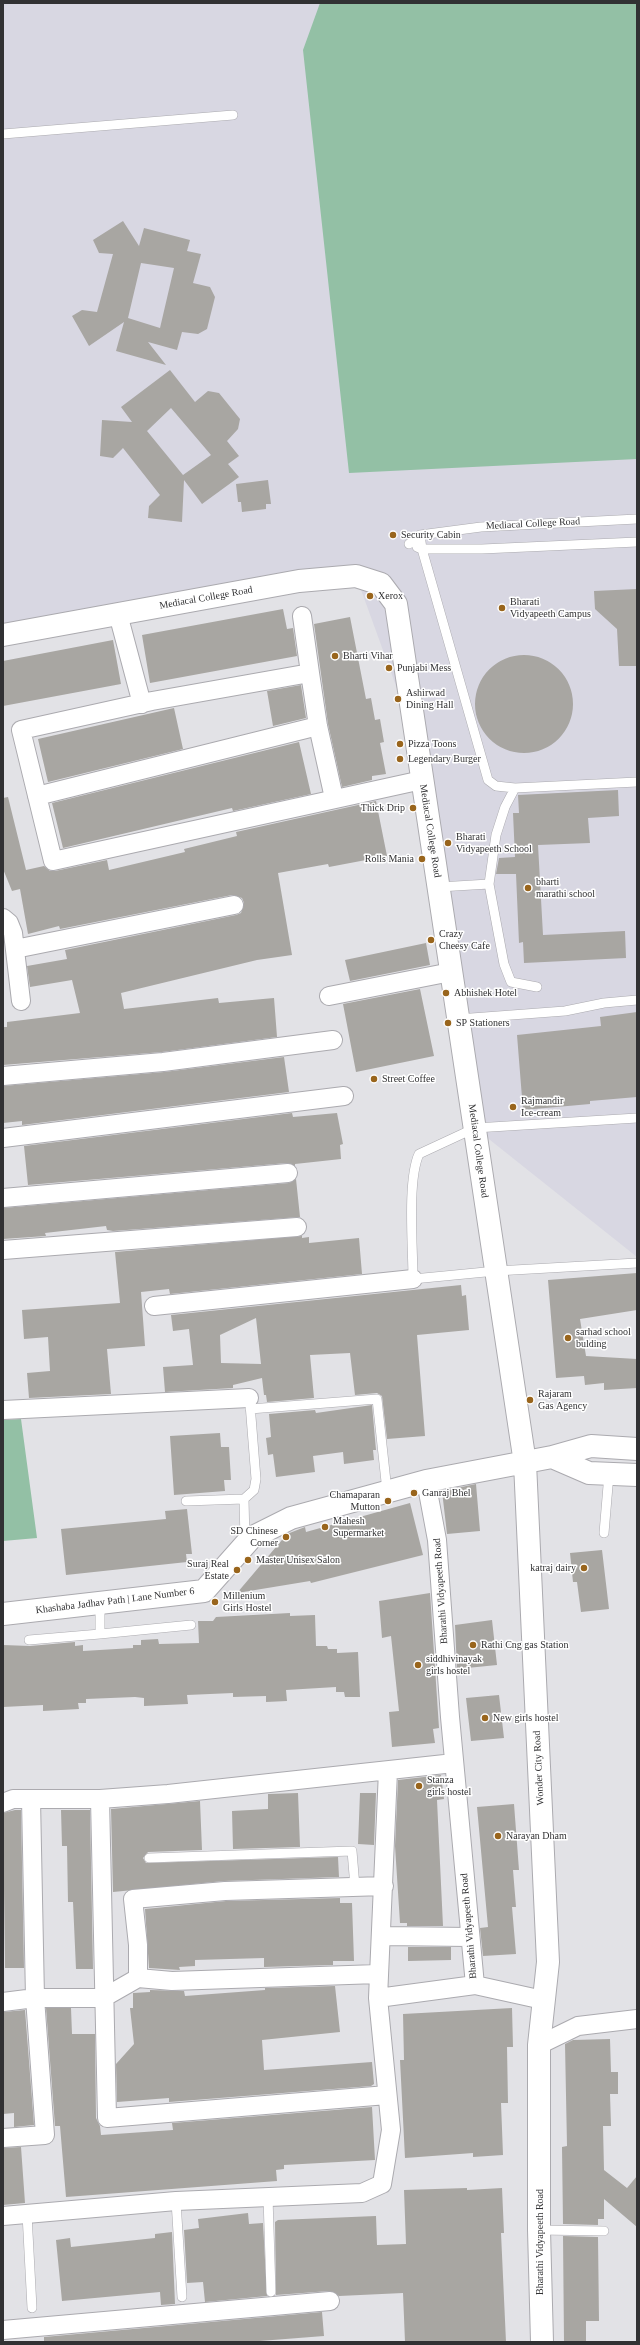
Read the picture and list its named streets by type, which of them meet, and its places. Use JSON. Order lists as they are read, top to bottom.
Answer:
{
  "streets": {
    "street": [
      "Mediacal College Road",
      "Bharathi Vidyapeeth Road",
      "Khashaba Jadhav Path | Lane Number 6",
      "Wonder City Road"
    ]
  },
  "crossings": [
    ["Mediacal College Road", "Khashaba Jadhav Path | Lane Number 6"],
    ["Mediacal College Road", "Wonder City Road"],
    ["Bharathi Vidyapeeth Road", "Khashaba Jadhav Path | Lane Number 6"],
    ["Bharathi Vidyapeeth Road", "Wonder City Road"],
    ["Khashaba Jadhav Path | Lane Number 6", "Wonder City Road"]
  ],
  "places": [
    "Security Cabin",
    "Xerox",
    "Bharati Vidyapeeth Campus",
    "Bharti Vihar",
    "Punjabi Mess",
    "Ashirwad Dining Hall",
    "Pizza Toons",
    "Legendary Burger",
    "Thick Drip",
    "Bharati Vidyapeeth School",
    "Rolls Mania",
    "bharti marathi school",
    "Crazy Cheesy Cafe",
    "Abhishek Hotel",
    "SP Stationers",
    "Street Coffee",
    "Rajmandir Ice-cream",
    "sarhad school bulding",
    "Rajaram Gas Agency",
    "Ganraj Bhel",
    "Chamaparan Mutton",
    "Mahesh Supermarket",
    "SD Chinese Corner",
    "Master Unisex Salon",
    "katraj dairy",
    "Suraj Real Estate",
    "Millenium Girls Hostel",
    "Rathi Cng gas Station",
    "siddhivinayak girls hostel",
    "New girls hostel",
    "Stanza girls hostel",
    "Narayan Dham"
  ]
}
